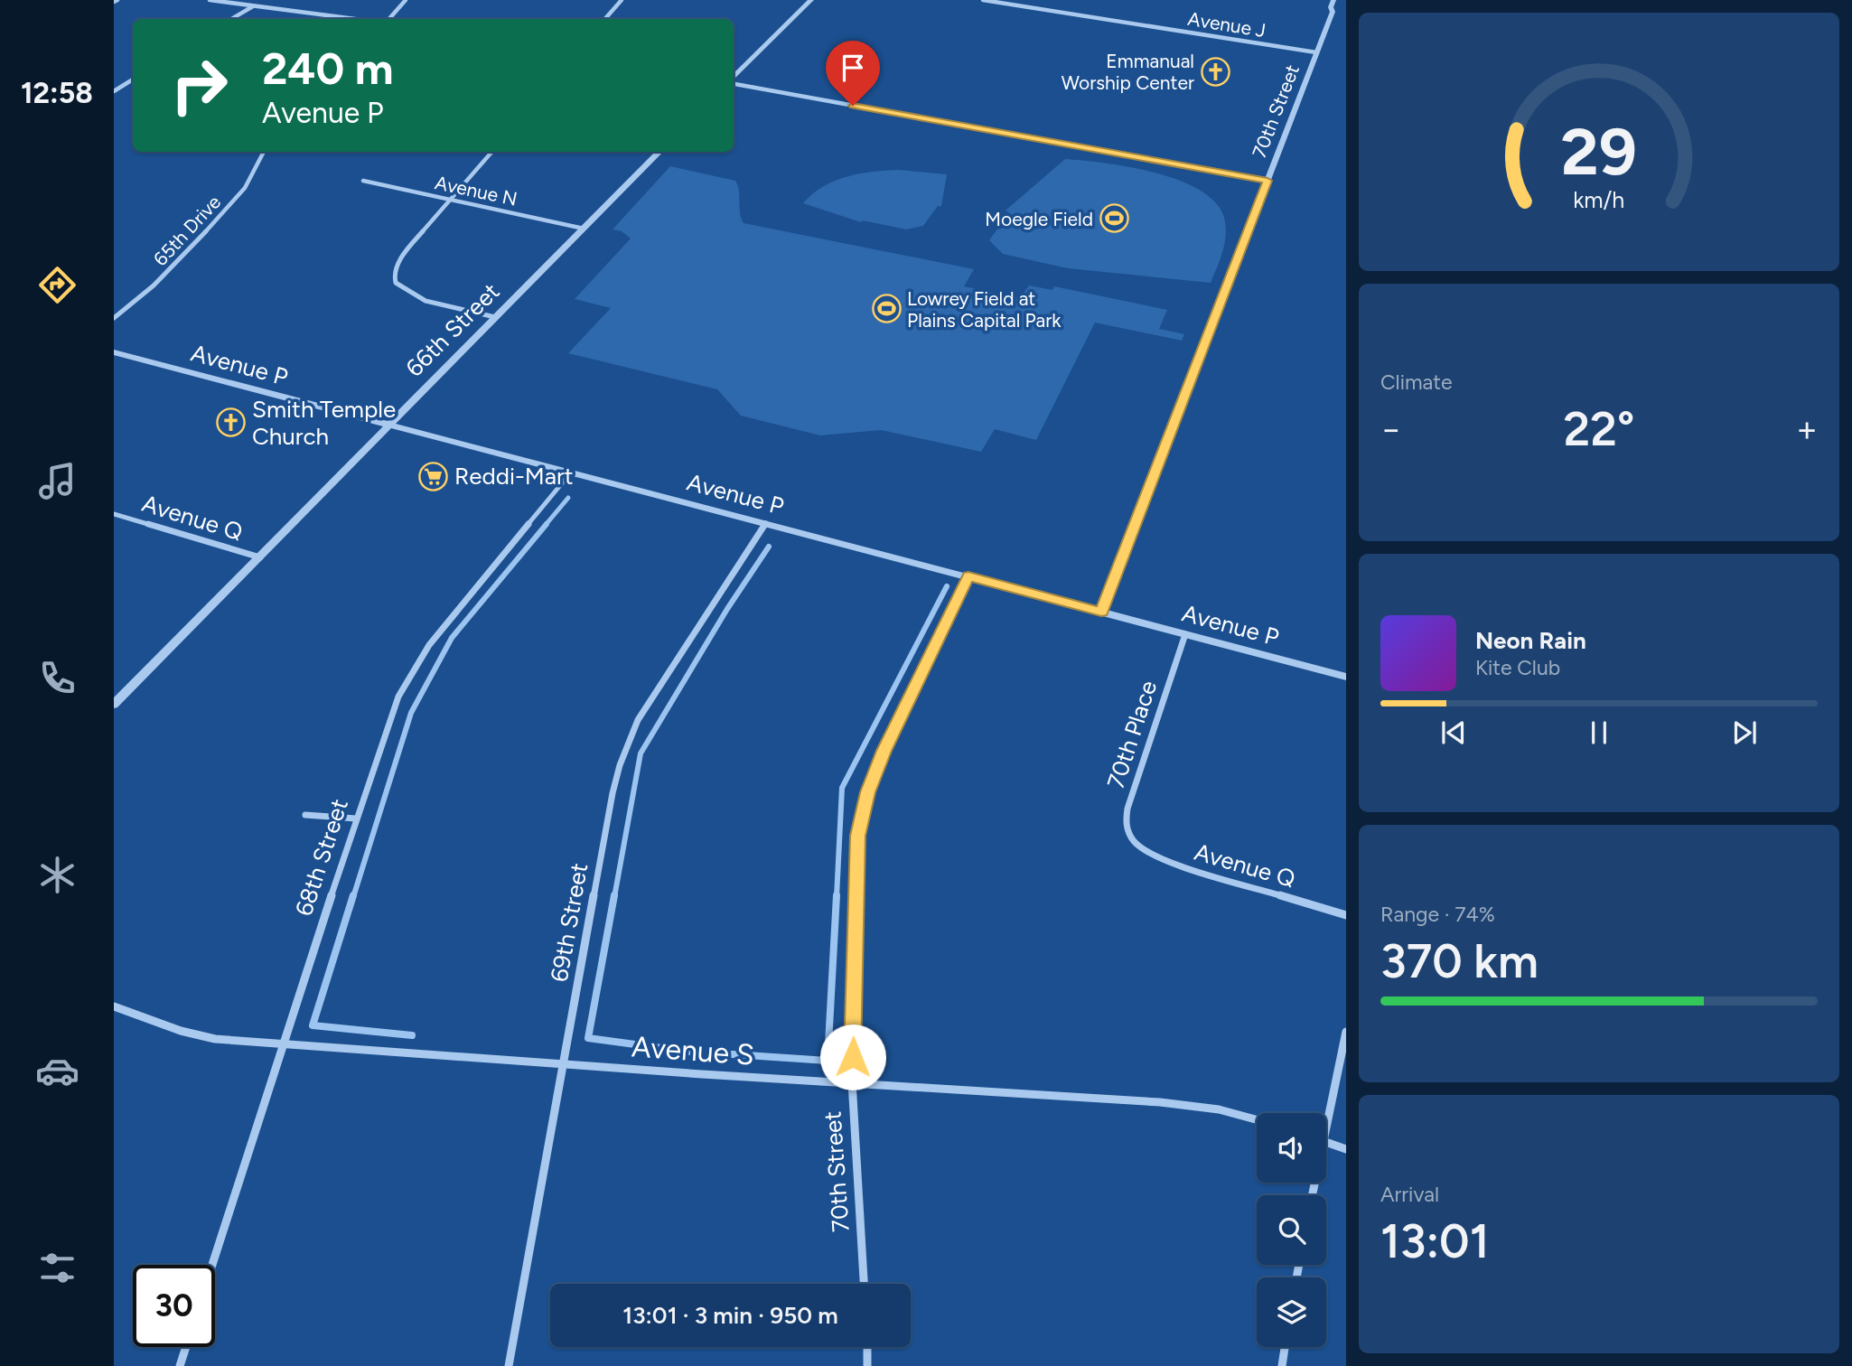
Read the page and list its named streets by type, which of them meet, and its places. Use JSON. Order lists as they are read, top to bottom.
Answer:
{
  "streets": {
    "street": [
      "Avenue J",
      "70th Street",
      "Avenue N",
      "65th Drive",
      "66th Street",
      "Avenue P",
      "Avenue Q",
      "70th Place",
      "68th Street",
      "69th Street",
      "Avenue S"
    ]
  },
  "crossings": [
    ["Avenue J", "70th Street"],
    ["70th Street", "Avenue P"],
    ["70th Street", "Avenue S"],
    ["Avenue N", "66th Street"],
    ["66th Street", "Avenue P"],
    ["66th Street", "Avenue Q"],
    ["Avenue P", "70th Place"],
    ["Avenue P", "68th Street"],
    ["Avenue P", "69th Street"],
    ["Avenue Q", "70th Place"],
    ["68th Street", "Avenue S"],
    ["69th Street", "Avenue S"]
  ],
  "places": {
    "church": ["Emmanual Worship Center", "Smith Temple Church"],
    "sports": ["Moegle Field", "Lowrey Field at Plains Capital Park"],
    "supermarket": ["Reddi-Mart"]
  },
  "page": {
    "tabs": "12:58",
    "turn": ["240 m", "Avenue P"],
    "tile": [
      "Climate",
      ["Range · 74%", "370 km"],
      ["Arrival", "13:01"]
    ],
    "heat": ["−", "22°", "+"],
    "song": ["Neon Rain", "Kite Club"],
    "limit": "30",
    "trip": "13:01 · 3 min · 950 m",
    "gauge": ["29", "km/h"]
  }
}
